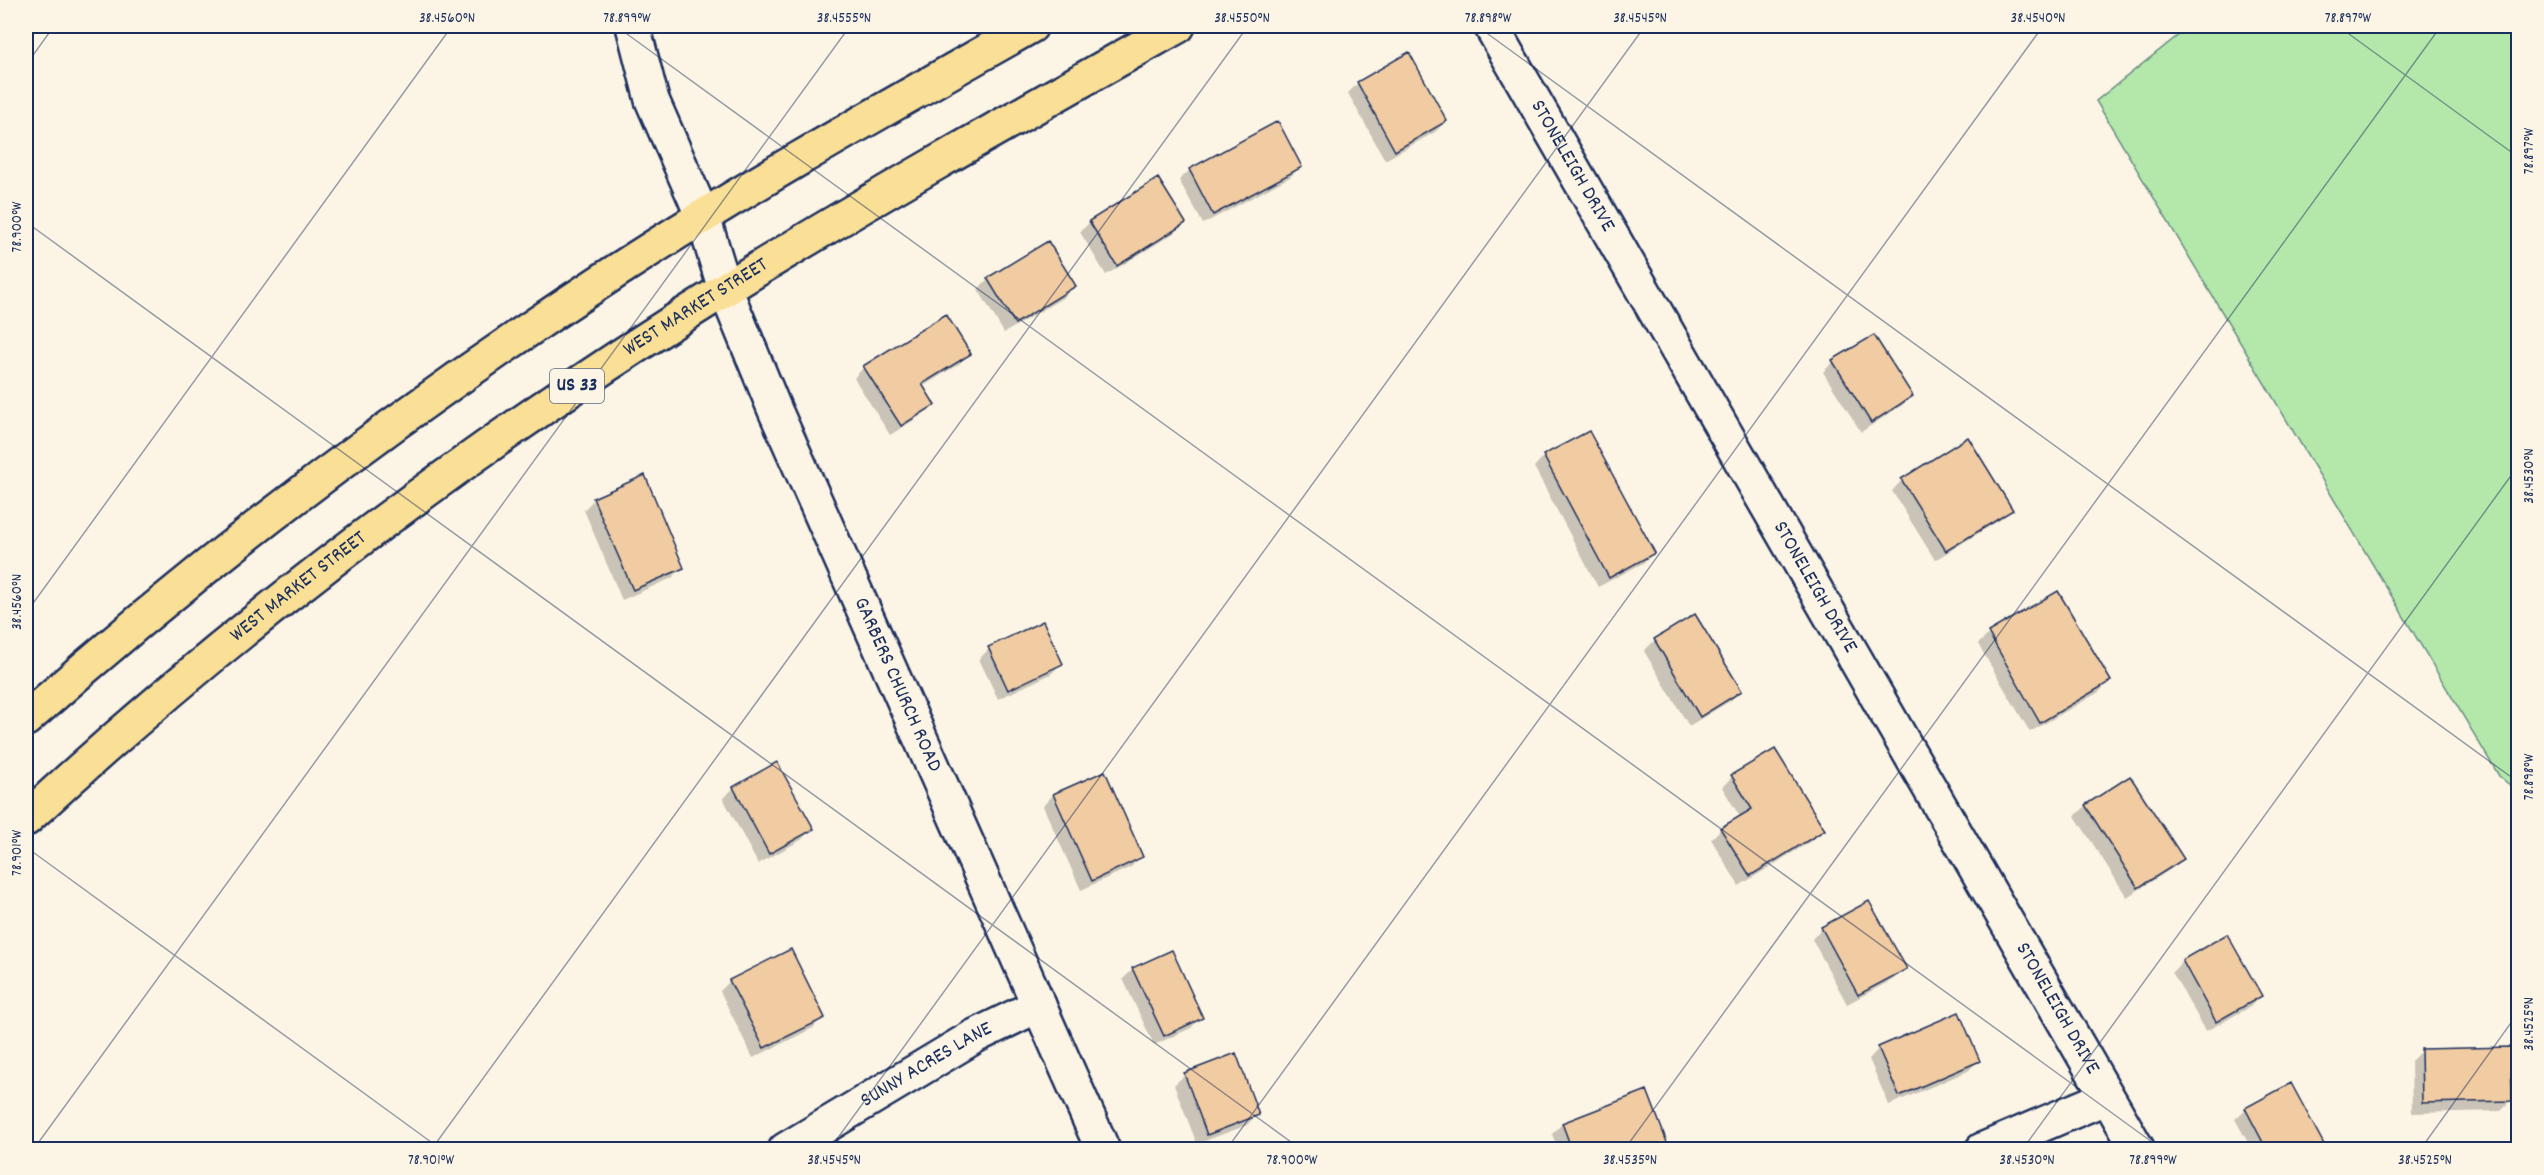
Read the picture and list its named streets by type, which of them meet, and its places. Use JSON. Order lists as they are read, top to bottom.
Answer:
{
  "streets": {
    "main road": ["WEST MARKET STREET", "US 33"],
    "street": ["STONELEIGH DRIVE", "GARBERS CHURCH ROAD", "SUNNY ACRES LANE"]
  },
  "crossings": [
    ["WEST MARKET STREET", "GARBERS CHURCH ROAD"],
    ["GARBERS CHURCH ROAD", "SUNNY ACRES LANE"]
  ],
  "coordinates": [
    "38.4560°N",
    "78.899°W",
    "38.4555°N",
    "38.4550°N",
    "78.898°W",
    "38.4545°N",
    "38.4540°N",
    "78.897°W",
    "78.900°W",
    "38.4530°N",
    "78.901°W",
    "38.4525°N",
    "38.4535°N"
  ]
}
